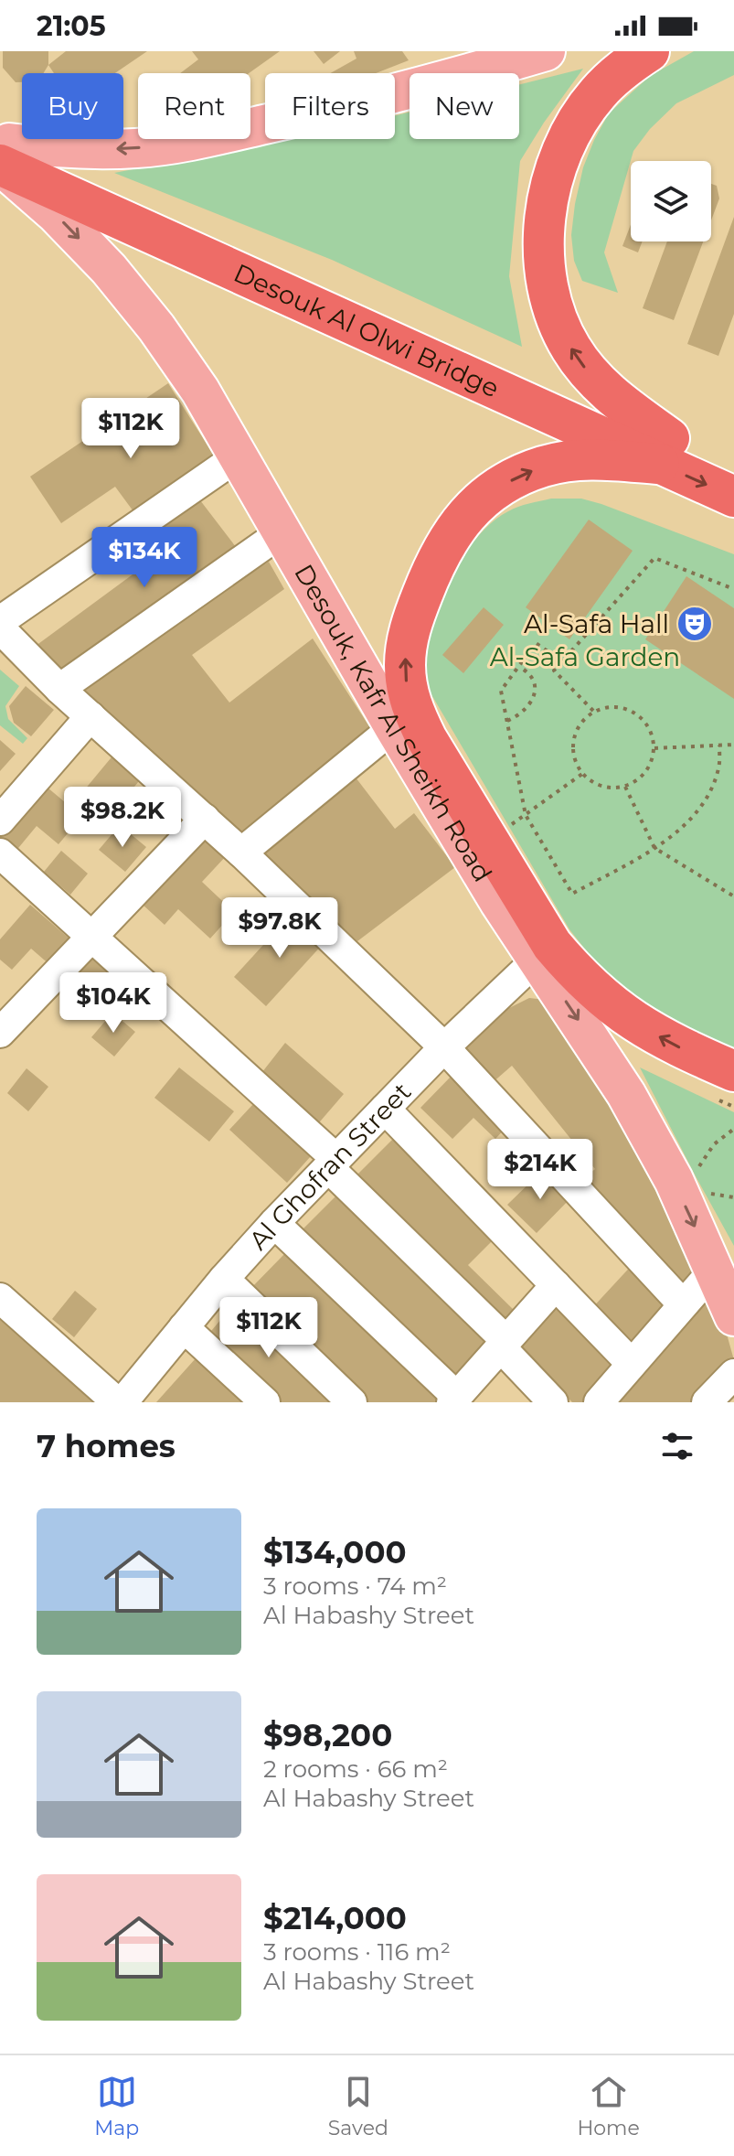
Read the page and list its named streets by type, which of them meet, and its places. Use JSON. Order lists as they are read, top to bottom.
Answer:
{
  "streets": {
    "highway": ["Desouk Al Olwi Bridge"],
    "main road": ["Desouk, Kafr Al Sheikh Road"],
    "street": ["Al Ghofran Street"]
  },
  "crossings": [
    ["Desouk Al Olwi Bridge", "Desouk, Kafr Al Sheikh Road"],
    ["Desouk, Kafr Al Sheikh Road", "Al Ghofran Street"]
  ],
  "one_way": ["Desouk, Kafr Al Sheikh Road"],
  "parks": ["Al-Safa Garden"],
  "places": {
    "theatre": ["Al-Safa Hall"]
  },
  "page": {
    "status": "21:05",
    "chip": [
      "Buy",
      "Rent",
      "Filters",
      "New"
    ],
    "price": [
      "$112K",
      "$134K",
      "$98.2K",
      "$97.8K",
      "$104K",
      "$214K",
      "$112K"
    ],
    "heading": "7 homes",
    "list": [
      {
        "name": "$134,000",
        "note": "3 rooms · 74 m² · Al Habashy Street"
      },
      {
        "name": "$98,200",
        "note": "2 rooms · 66 m² · Al Habashy Street"
      },
      {
        "name": "$214,000",
        "note": "3 rooms · 116 m² · Al Habashy Street"
      }
    ],
    "tabs": ["Map", "Saved", "Home"]
  }
}
